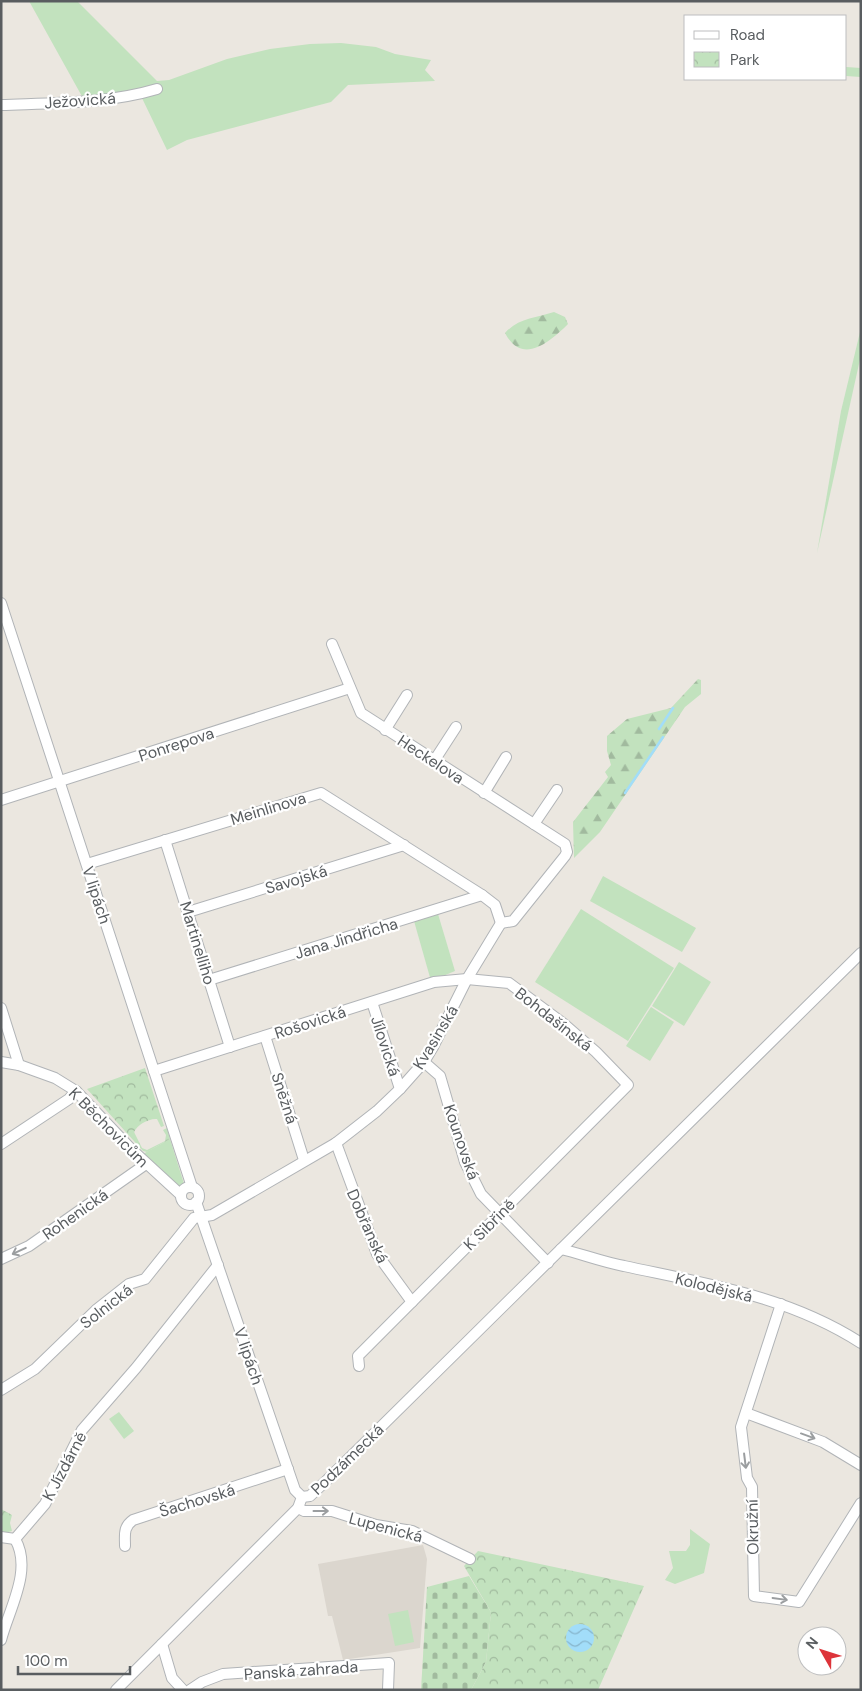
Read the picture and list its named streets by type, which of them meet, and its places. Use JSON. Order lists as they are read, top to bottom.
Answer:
{
  "streets": {
    "street": [
      "Ježovická",
      "Ponrepova",
      "Heckelova",
      "Meinlinova",
      "Savojská",
      "V lipách",
      "Jana Jindřicha",
      "Martinelliho",
      "Bohdašínská",
      "Rošovická",
      "Kvasinská",
      "Jílovická",
      "Sněžná",
      "K Běchovicům",
      "Kounovská",
      "Rohenická",
      "K Sibřině",
      "Dobřanská",
      "Kolodějská",
      "Solnická",
      "Podzámecká",
      "K Jízdárně",
      "Šachovská",
      "Lupenická",
      "Okružní",
      "Panská zahrada"
    ]
  },
  "crossings": [
    ["Ponrepova", "Heckelova"],
    ["Ponrepova", "V lipách"],
    ["Heckelova", "Meinlinova"],
    ["Heckelova", "Kvasinská"],
    ["Meinlinova", "Savojská"],
    ["Meinlinova", "V lipách"],
    ["Meinlinova", "Jana Jindřicha"],
    ["Meinlinova", "Martinelliho"],
    ["Meinlinova", "Kvasinská"],
    ["Savojská", "Martinelliho"],
    ["V lipách", "Rošovická"],
    ["V lipách", "Kvasinská"],
    ["V lipách", "K Běchovicům"],
    ["V lipách", "Solnická"],
    ["V lipách", "Podzámecká"],
    ["V lipách", "K Jízdárně"],
    ["V lipách", "Šachovská"],
    ["Jana Jindřicha", "Martinelliho"],
    ["Martinelliho", "Rošovická"],
    ["Bohdašínská", "Rošovická"],
    ["Bohdašínská", "Kvasinská"],
    ["Bohdašínská", "K Sibřině"],
    ["Rošovická", "Kvasinská"],
    ["Rošovická", "Jílovická"],
    ["Rošovická", "Sněžná"],
    ["Kvasinská", "Jílovická"],
    ["Kvasinská", "Sněžná"],
    ["Kvasinská", "Kounovská"],
    ["Kvasinská", "Dobřanská"],
    ["Kvasinská", "Solnická"],
    ["K Běchovicům", "Rohenická"],
    ["Kounovská", "K Sibřině"],
    ["Kounovská", "Podzámecká"],
    ["K Sibřině", "Dobřanská"],
    ["Kolodějská", "Podzámecká"],
    ["Kolodějská", "Okružní"],
    ["Podzámecká", "Lupenická"]
  ],
  "one_way": ["Rohenická", "Lupenická"],
  "legend": ["Road", "Park"],
  "scale_bar": "100 m",
  "north": "top left"
}
